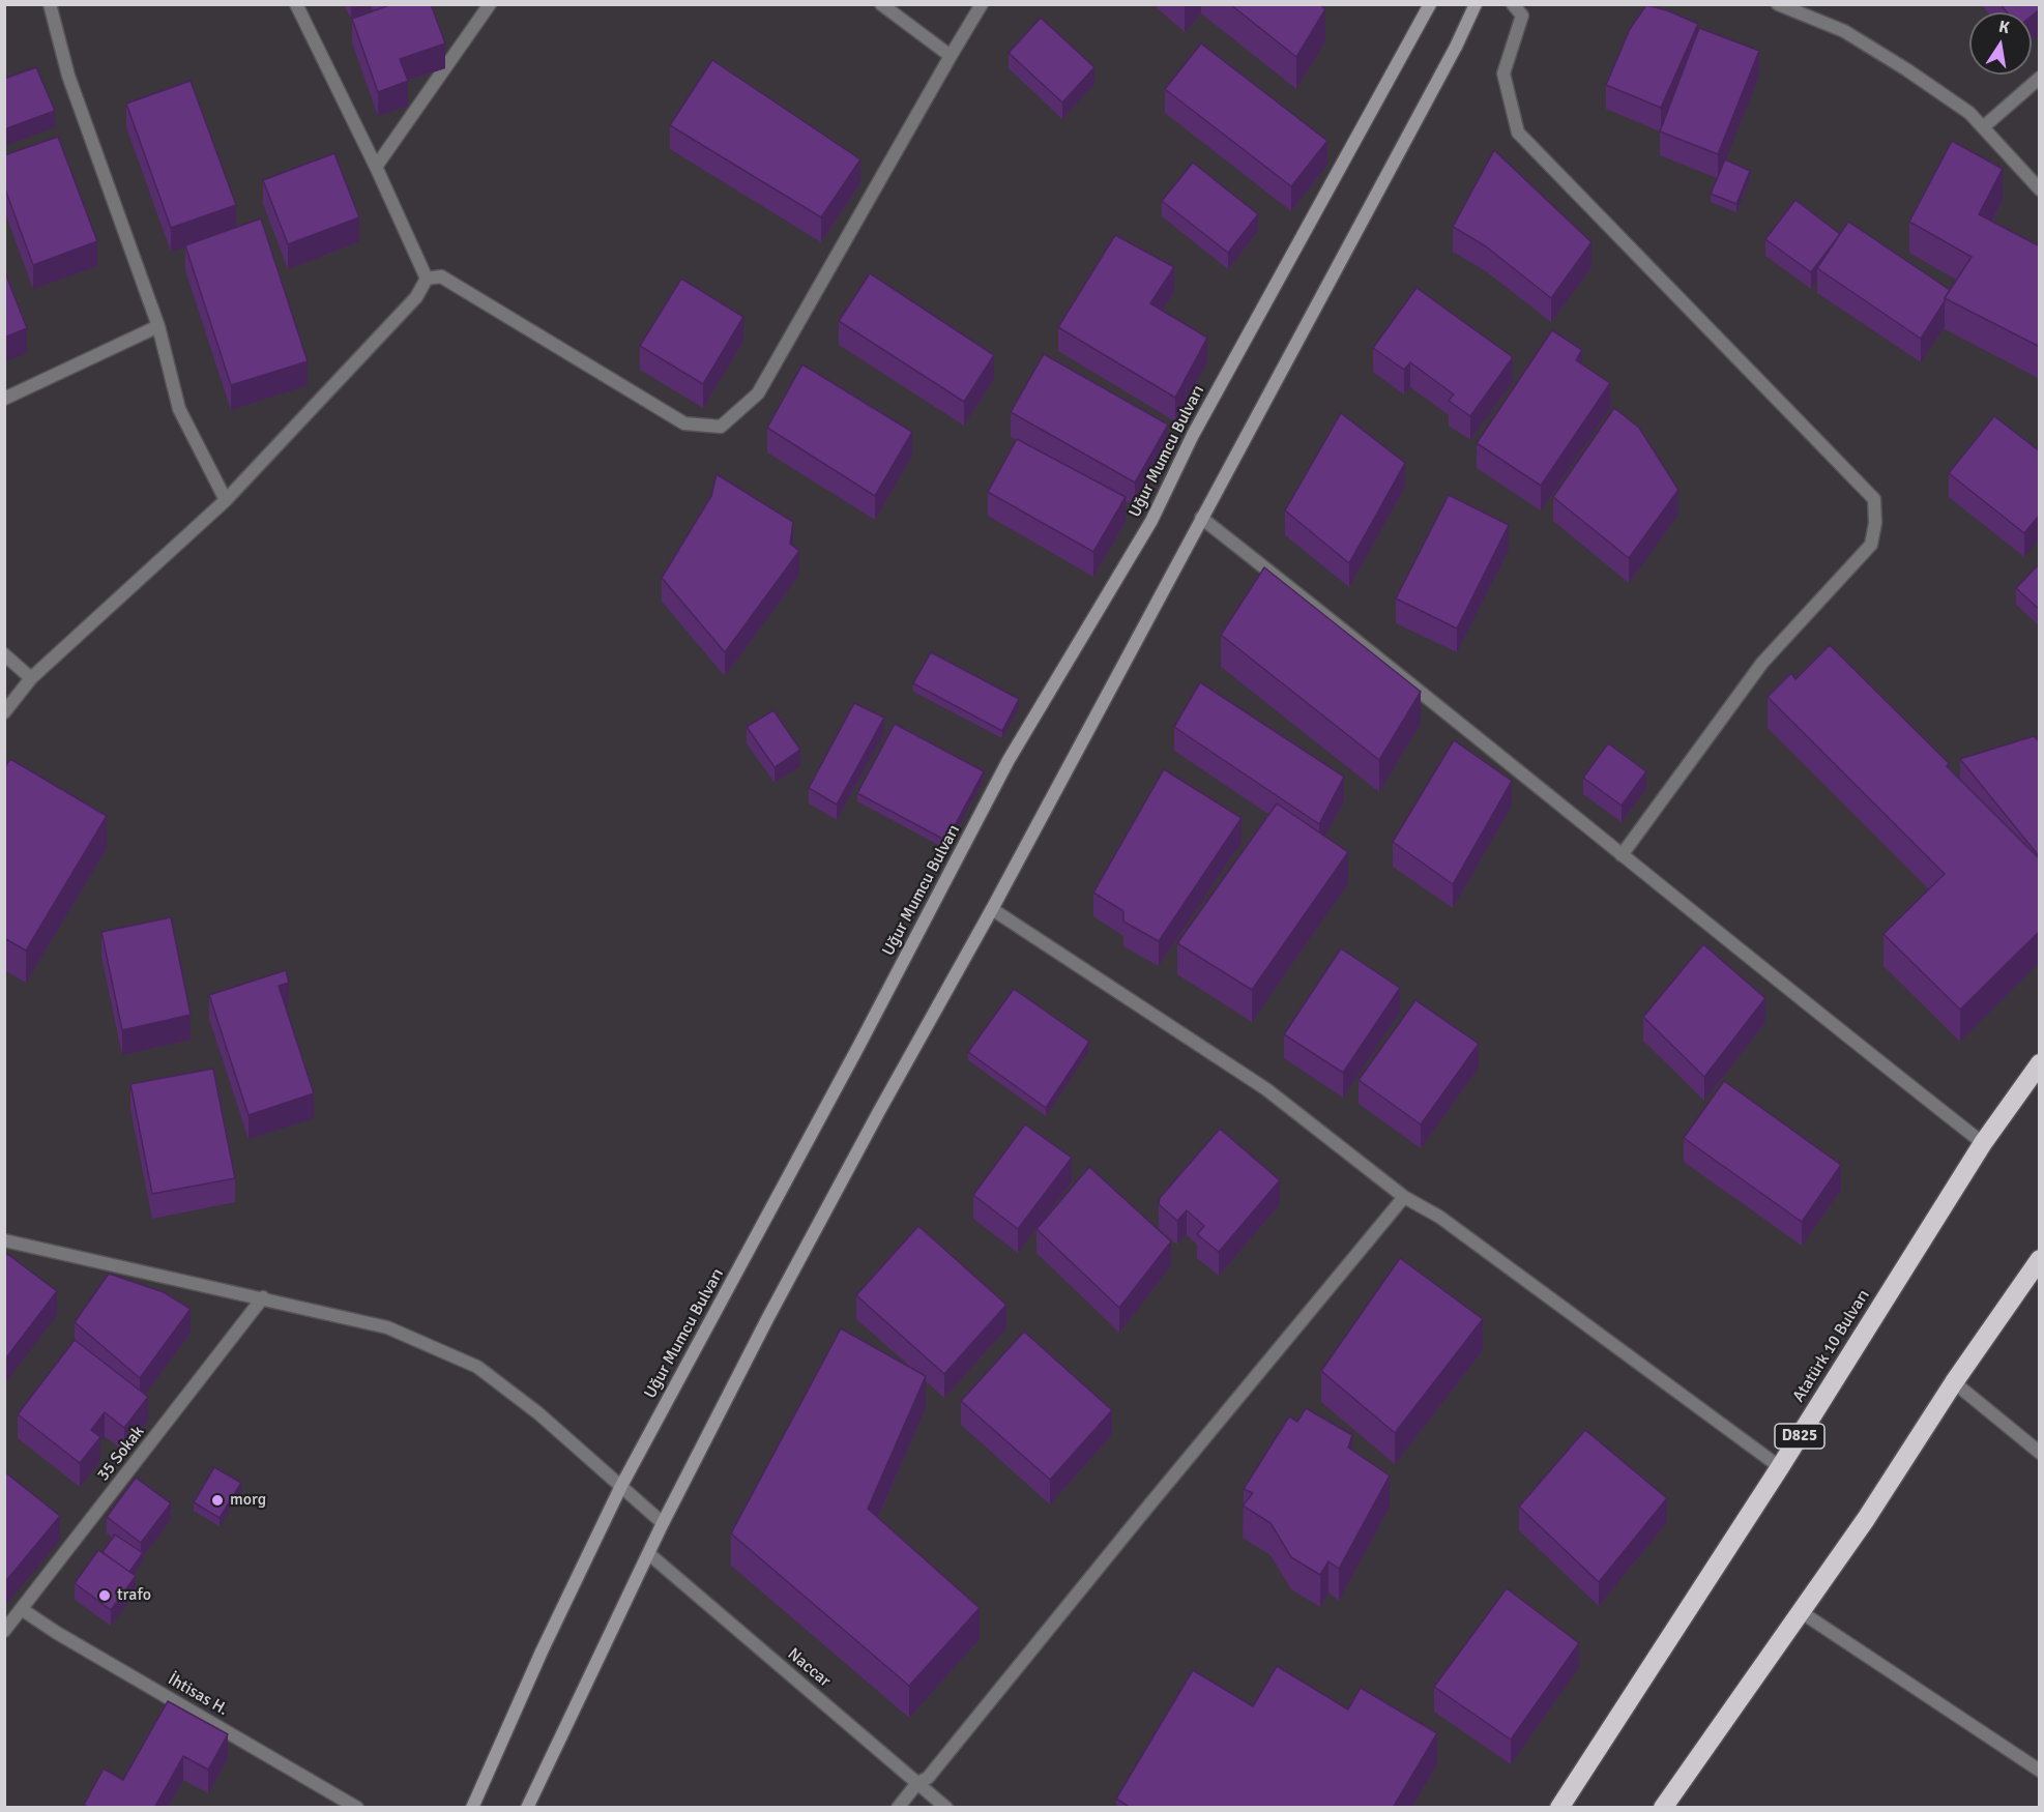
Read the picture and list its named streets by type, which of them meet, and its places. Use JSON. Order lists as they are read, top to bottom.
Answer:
{
  "streets": {
    "highway": ["Atatürk 10 Bulvarı", "D825"],
    "street": [
      "Uğur Mumcu Bulvarı",
      "35 Sokak",
      "Naccar",
      "İhtisas H."
    ]
  },
  "crossings": [
    ["35 Sokak", "İhtisas H."]
  ],
  "places": ["morg", "trafo"],
  "north": "top"
}
